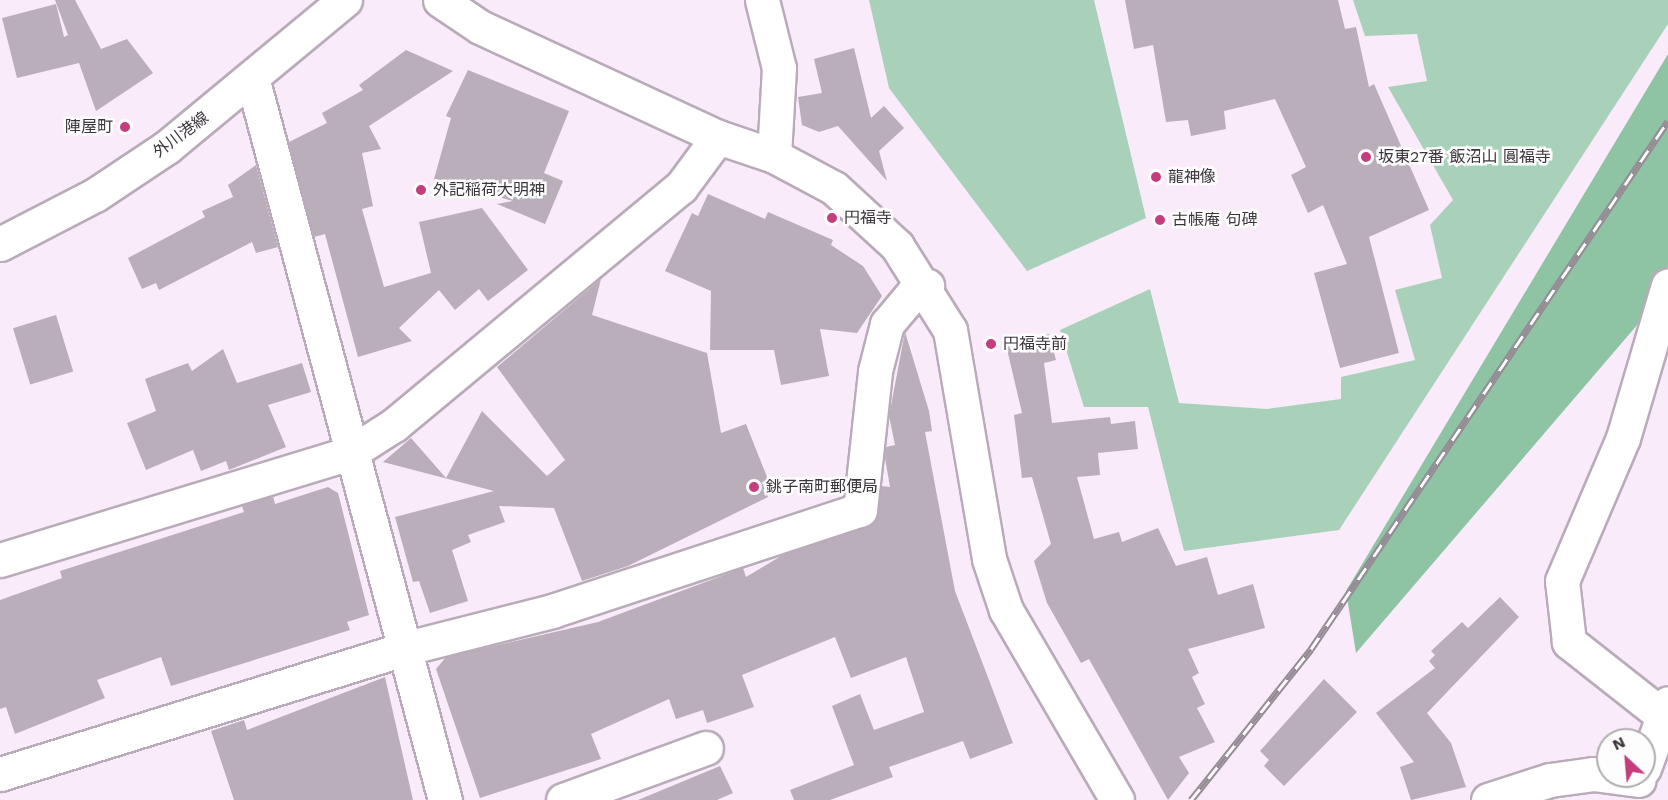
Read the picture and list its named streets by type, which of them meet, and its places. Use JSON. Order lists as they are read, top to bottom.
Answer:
{
  "streets": {
    "street": ["外川港線"]
  },
  "places": [
    "陣屋町",
    "坂東27番 飯沼山 圓福寺",
    "龍神像",
    "外記稲荷大明神",
    "円福寺",
    "古帳庵 句碑",
    "円福寺前",
    "銚子南町郵便局"
  ],
  "north": "top left"
}
